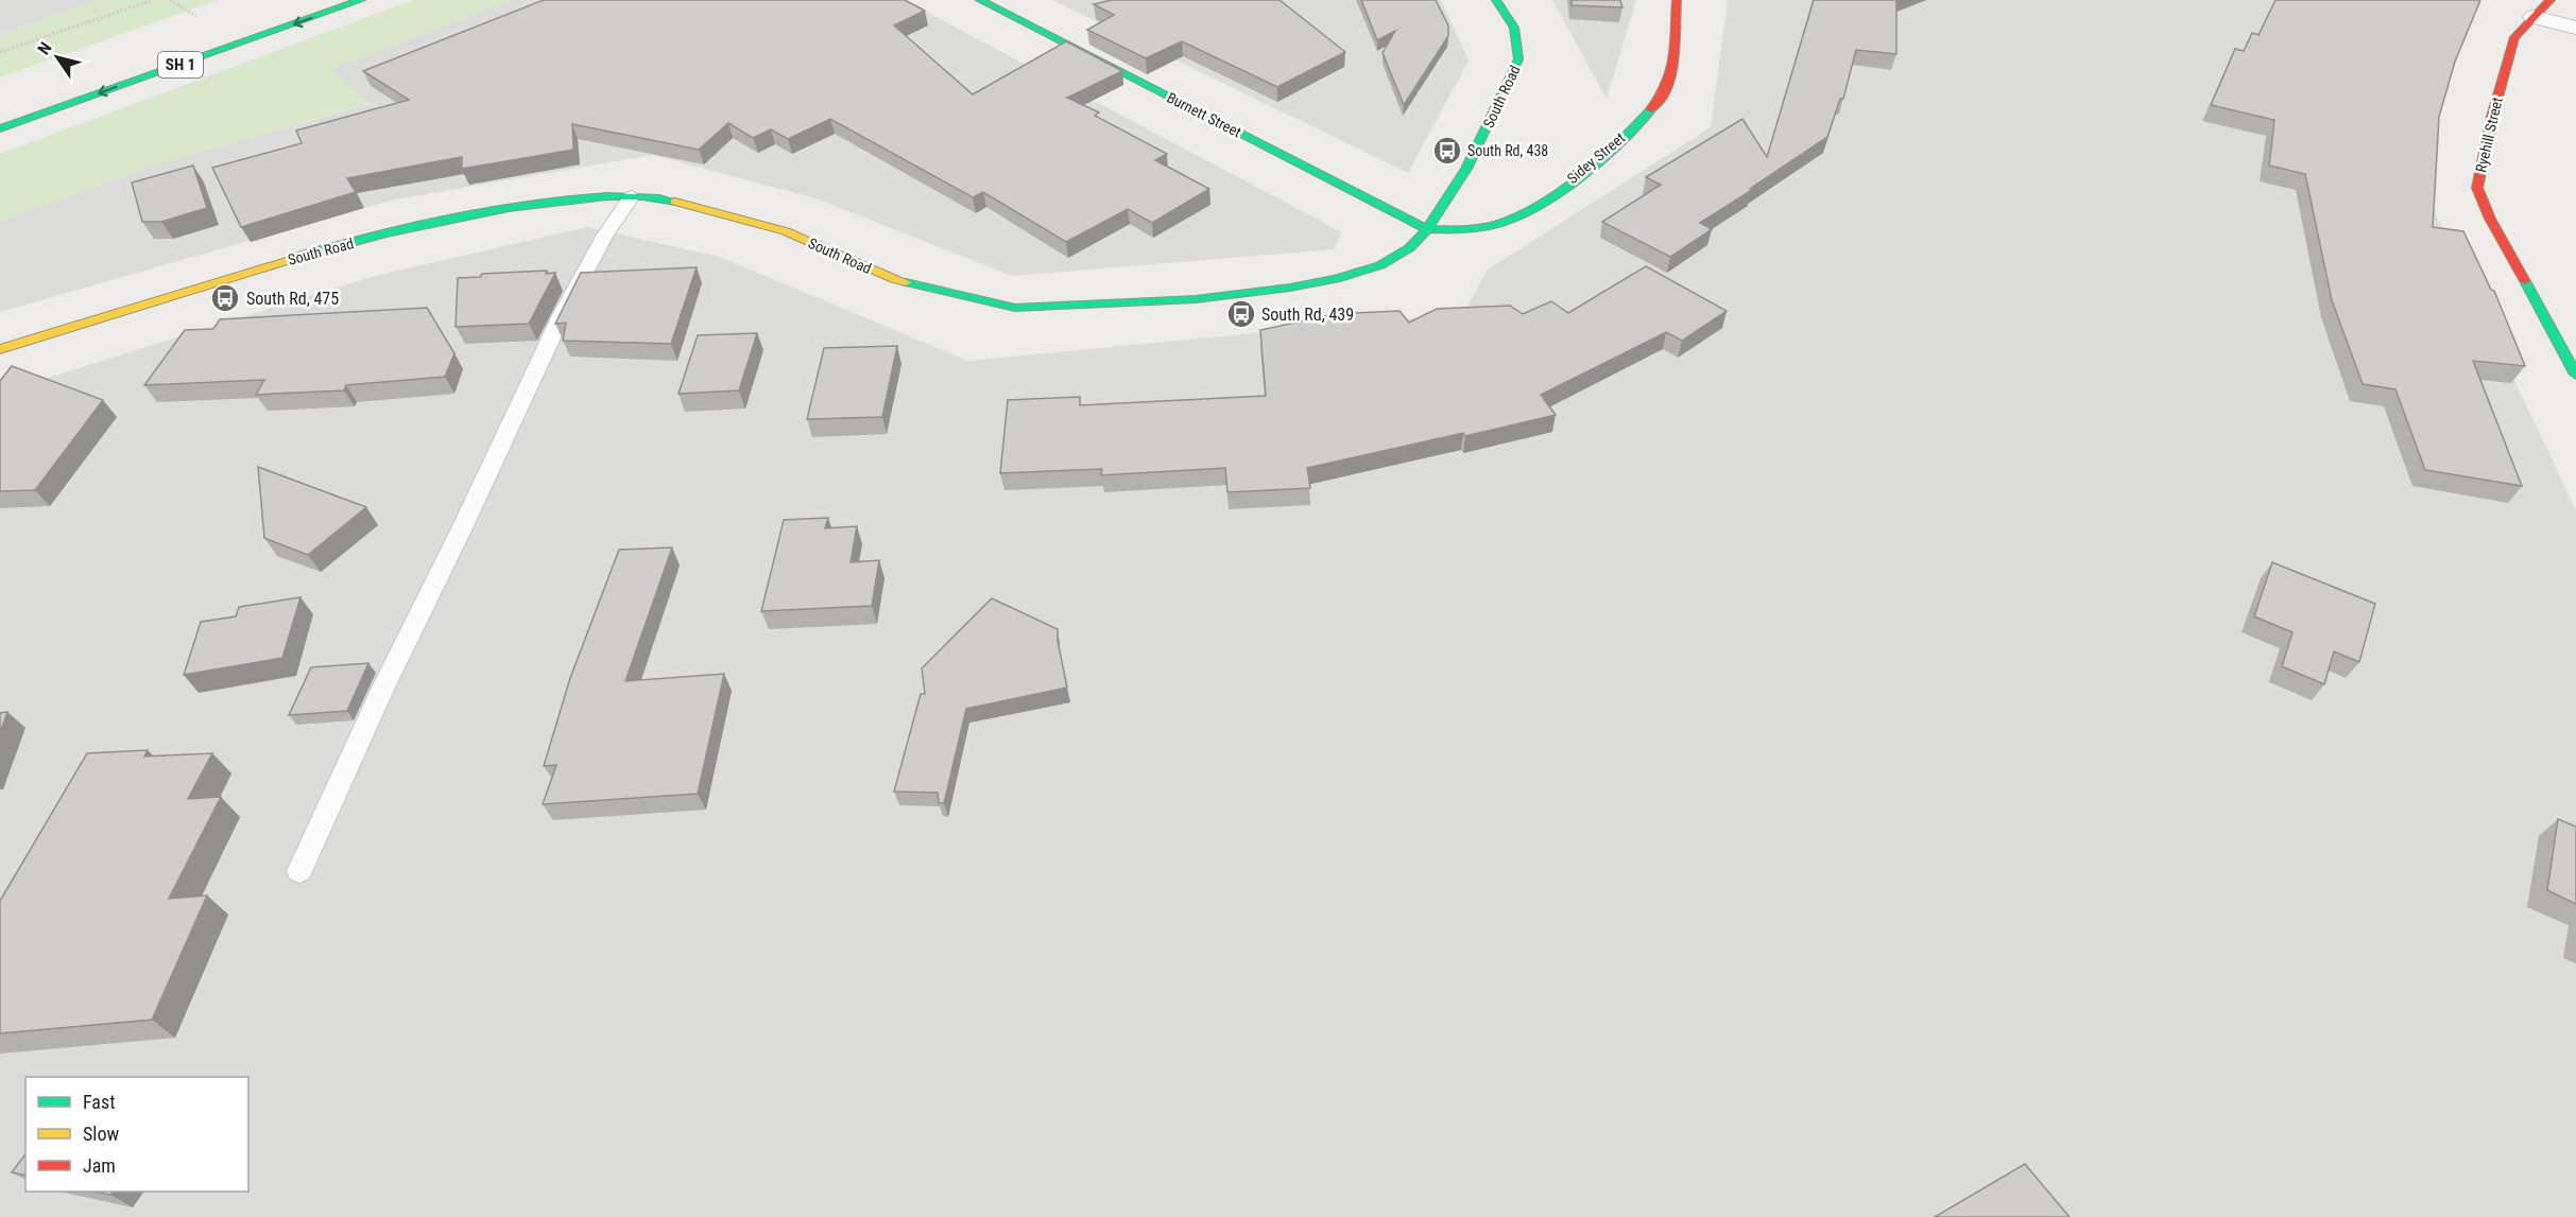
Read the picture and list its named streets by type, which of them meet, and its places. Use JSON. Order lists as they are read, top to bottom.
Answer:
{
  "streets": {
    "main road": [
      "SH 1",
      "South Road",
      "Burnett Street",
      "Ryehill Street",
      "Sidey Street"
    ]
  },
  "crossings": [
    ["South Road", "Burnett Street"],
    ["South Road", "Sidey Street"],
    ["Burnett Street", "Sidey Street"]
  ],
  "places": {
    "bus stop": ["South Rd, 438", "South Rd, 475", "South Rd, 439"]
  },
  "legend": ["Fast", "Slow", "Jam"],
  "north": "top left"
}
